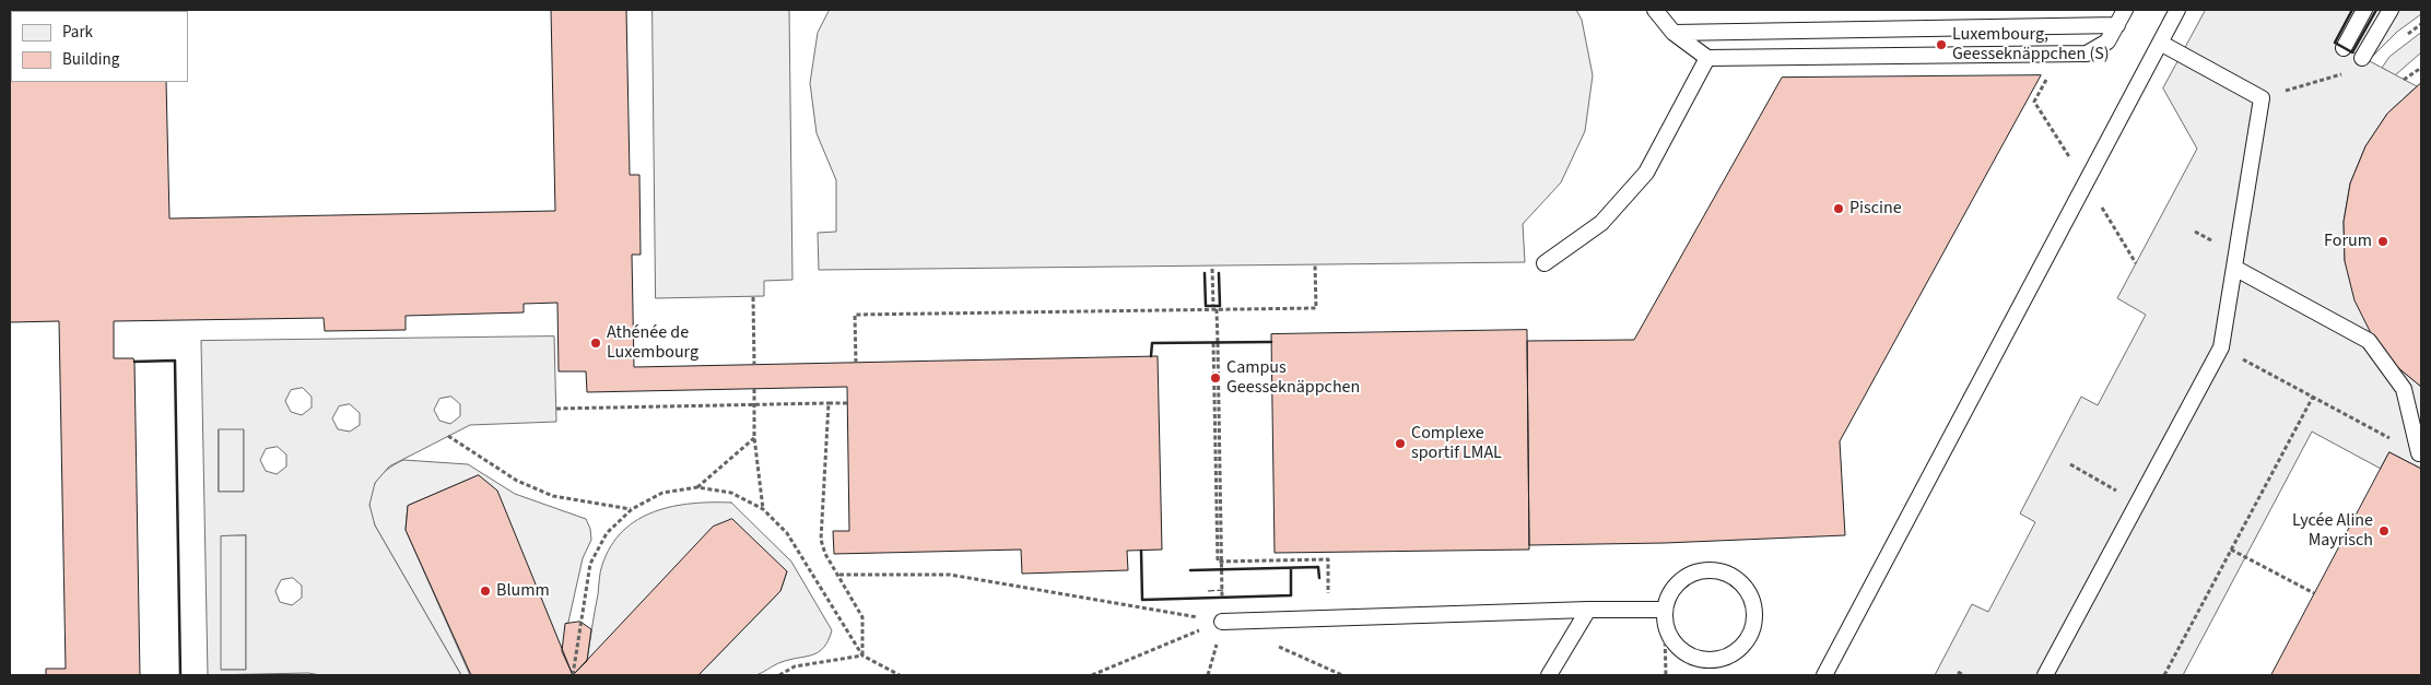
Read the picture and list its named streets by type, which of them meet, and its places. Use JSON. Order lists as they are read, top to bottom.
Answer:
{
  "places": [
    "Luxembourg, Geesseknäppchen (S)",
    "Piscine",
    "Forum",
    "Athénée de Luxembourg",
    "Campus Geesseknäppchen",
    "Complexe sportif LMAL",
    "Lycée Aline Mayrisch",
    "Blumm"
  ],
  "legend": ["Park", "Building"]
}
